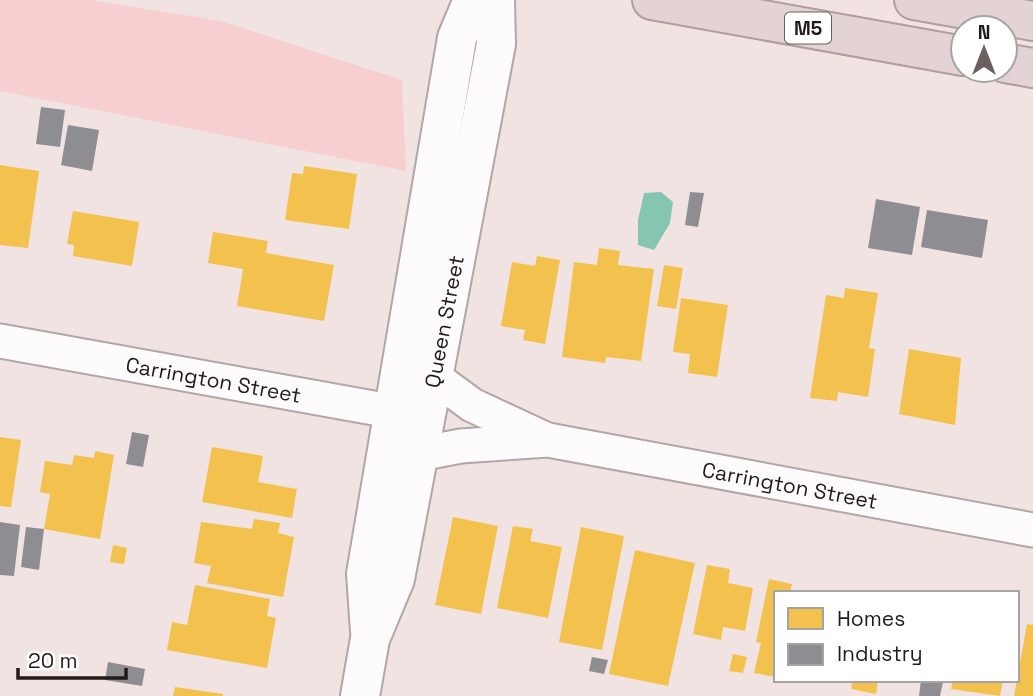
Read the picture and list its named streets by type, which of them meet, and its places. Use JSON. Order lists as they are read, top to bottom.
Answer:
{
  "streets": {
    "highway": ["M5"],
    "main road": ["Queen Street"],
    "street": ["Carrington Street"]
  },
  "crossings": [
    ["Queen Street", "Carrington Street"]
  ],
  "legend": ["Homes", "Industry"],
  "scale_bar": "20 m",
  "north": "top"
}
